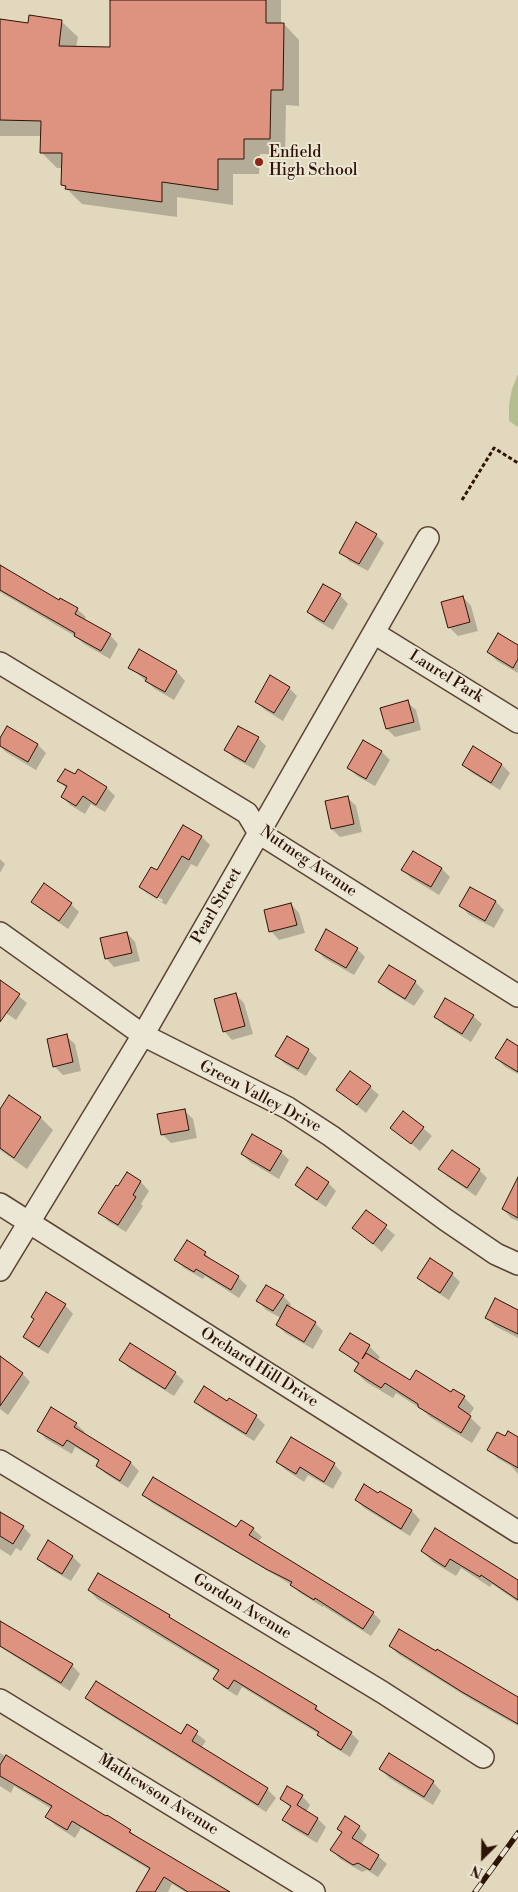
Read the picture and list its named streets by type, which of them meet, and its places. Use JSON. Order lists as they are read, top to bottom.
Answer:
{
  "streets": {
    "street": [
      "Laurel Park",
      "Nutmeg Avenue",
      "Pearl Street",
      "Green Valley Drive",
      "Orchard Hill Drive",
      "Gordon Avenue",
      "Mathewson Avenue"
    ]
  },
  "crossings": [
    ["Laurel Park", "Pearl Street"],
    ["Nutmeg Avenue", "Pearl Street"],
    ["Pearl Street", "Green Valley Drive"],
    ["Pearl Street", "Orchard Hill Drive"]
  ],
  "places": ["Enfield High School"],
  "north": "bottom left"
}
